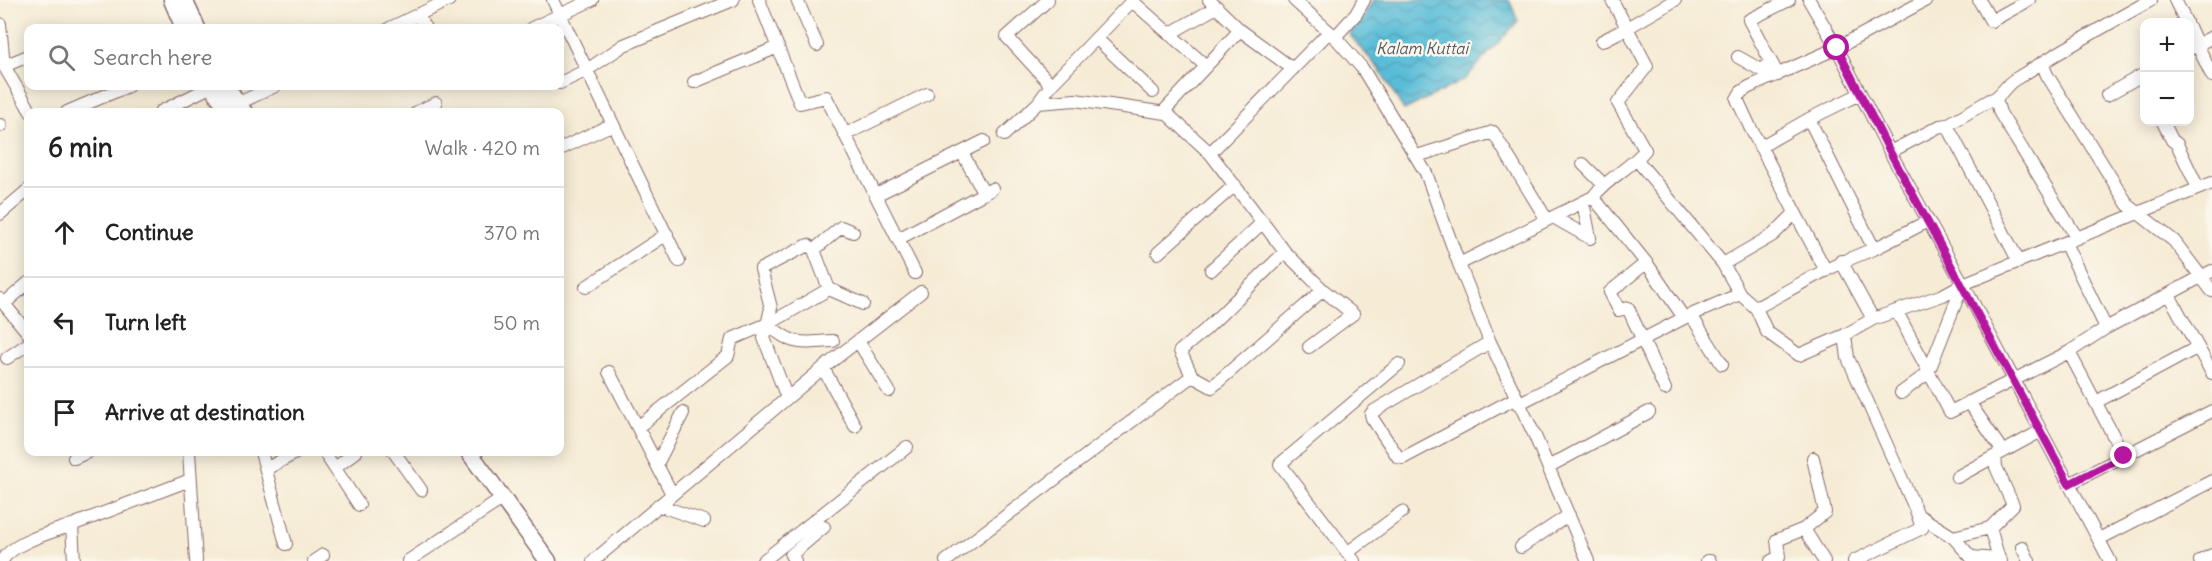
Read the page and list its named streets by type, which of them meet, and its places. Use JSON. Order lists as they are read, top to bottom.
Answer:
{
  "water": ["Kalam Kuttai"],
  "page": {
    "map_buttons": ["+", "−"],
    "search": "Search here",
    "heading": ["6 min", "Walk · 420 m"],
    "list": [
      ["Continue", "370 m"],
      ["Turn left", "50 m"],
      "Arrive at destination"
    ]
  }
}
